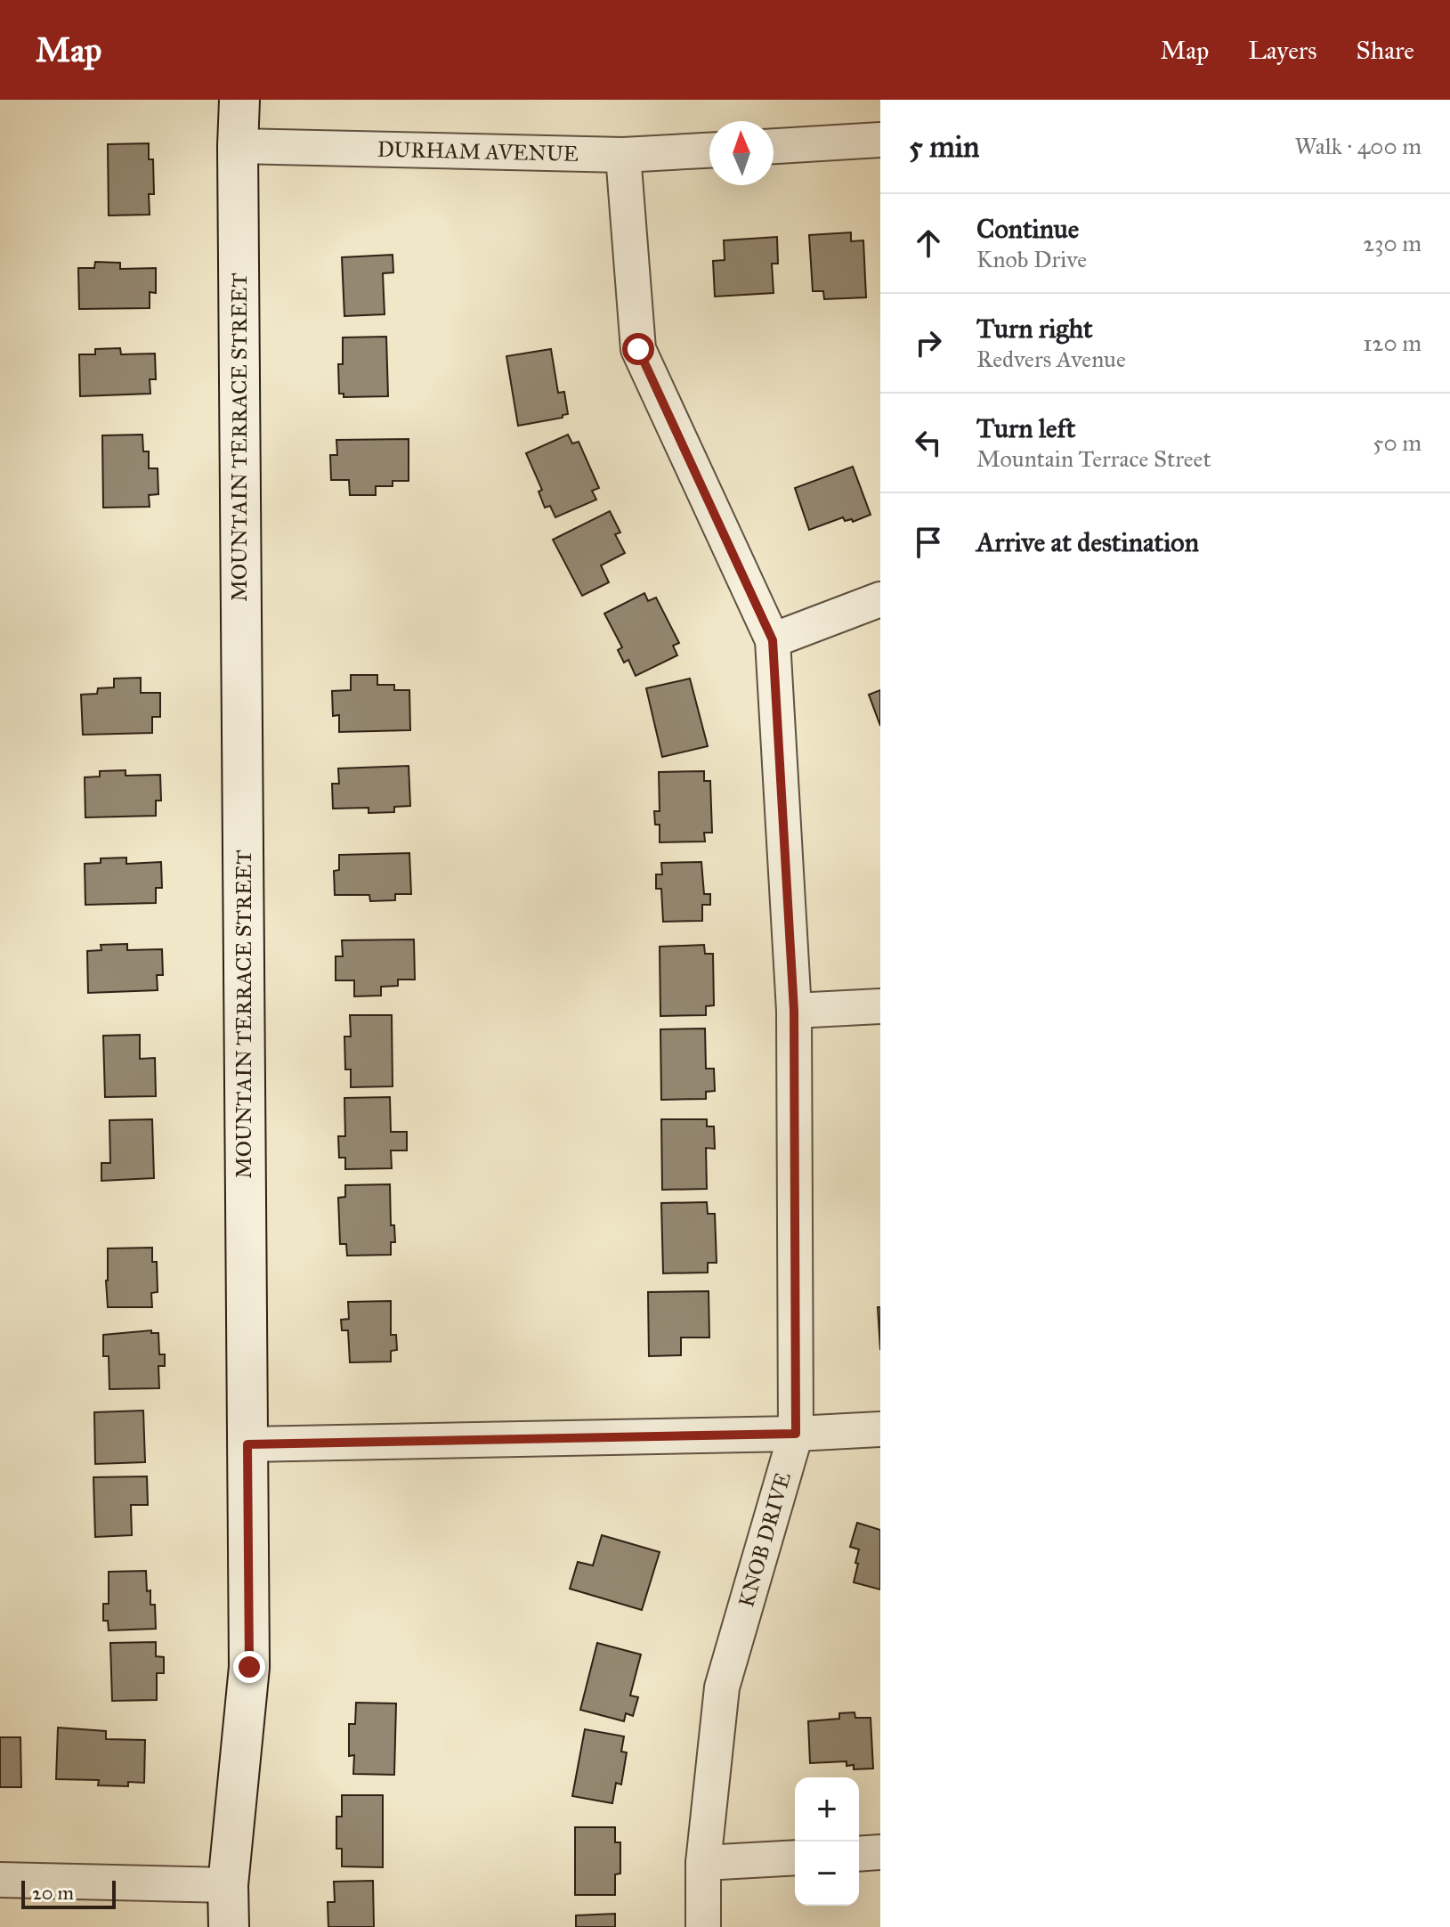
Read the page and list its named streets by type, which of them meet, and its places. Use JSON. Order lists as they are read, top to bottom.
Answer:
{
  "streets": {
    "street": ["DURHAM AVENUE", "MOUNTAIN TERRACE STREET", "KNOB DRIVE"]
  },
  "crossings": [
    ["DURHAM AVENUE", "MOUNTAIN TERRACE STREET"],
    ["DURHAM AVENUE", "KNOB DRIVE"]
  ],
  "scale_bar": "20 m",
  "north": "top",
  "page": {
    "header": "Map",
    "nav": ["Map", "Layers", "Share"],
    "heading": ["5 min", "Walk · 400 m"],
    "list": [
      ["Continue", "Knob Drive", "230 m"],
      ["Turn right", "Redvers Avenue", "120 m"],
      ["Turn left", "Mountain Terrace Street", "50 m"],
      "Arrive at destination"
    ],
    "map_buttons": ["+", "−"],
    "scale": "20 m"
  }
}
